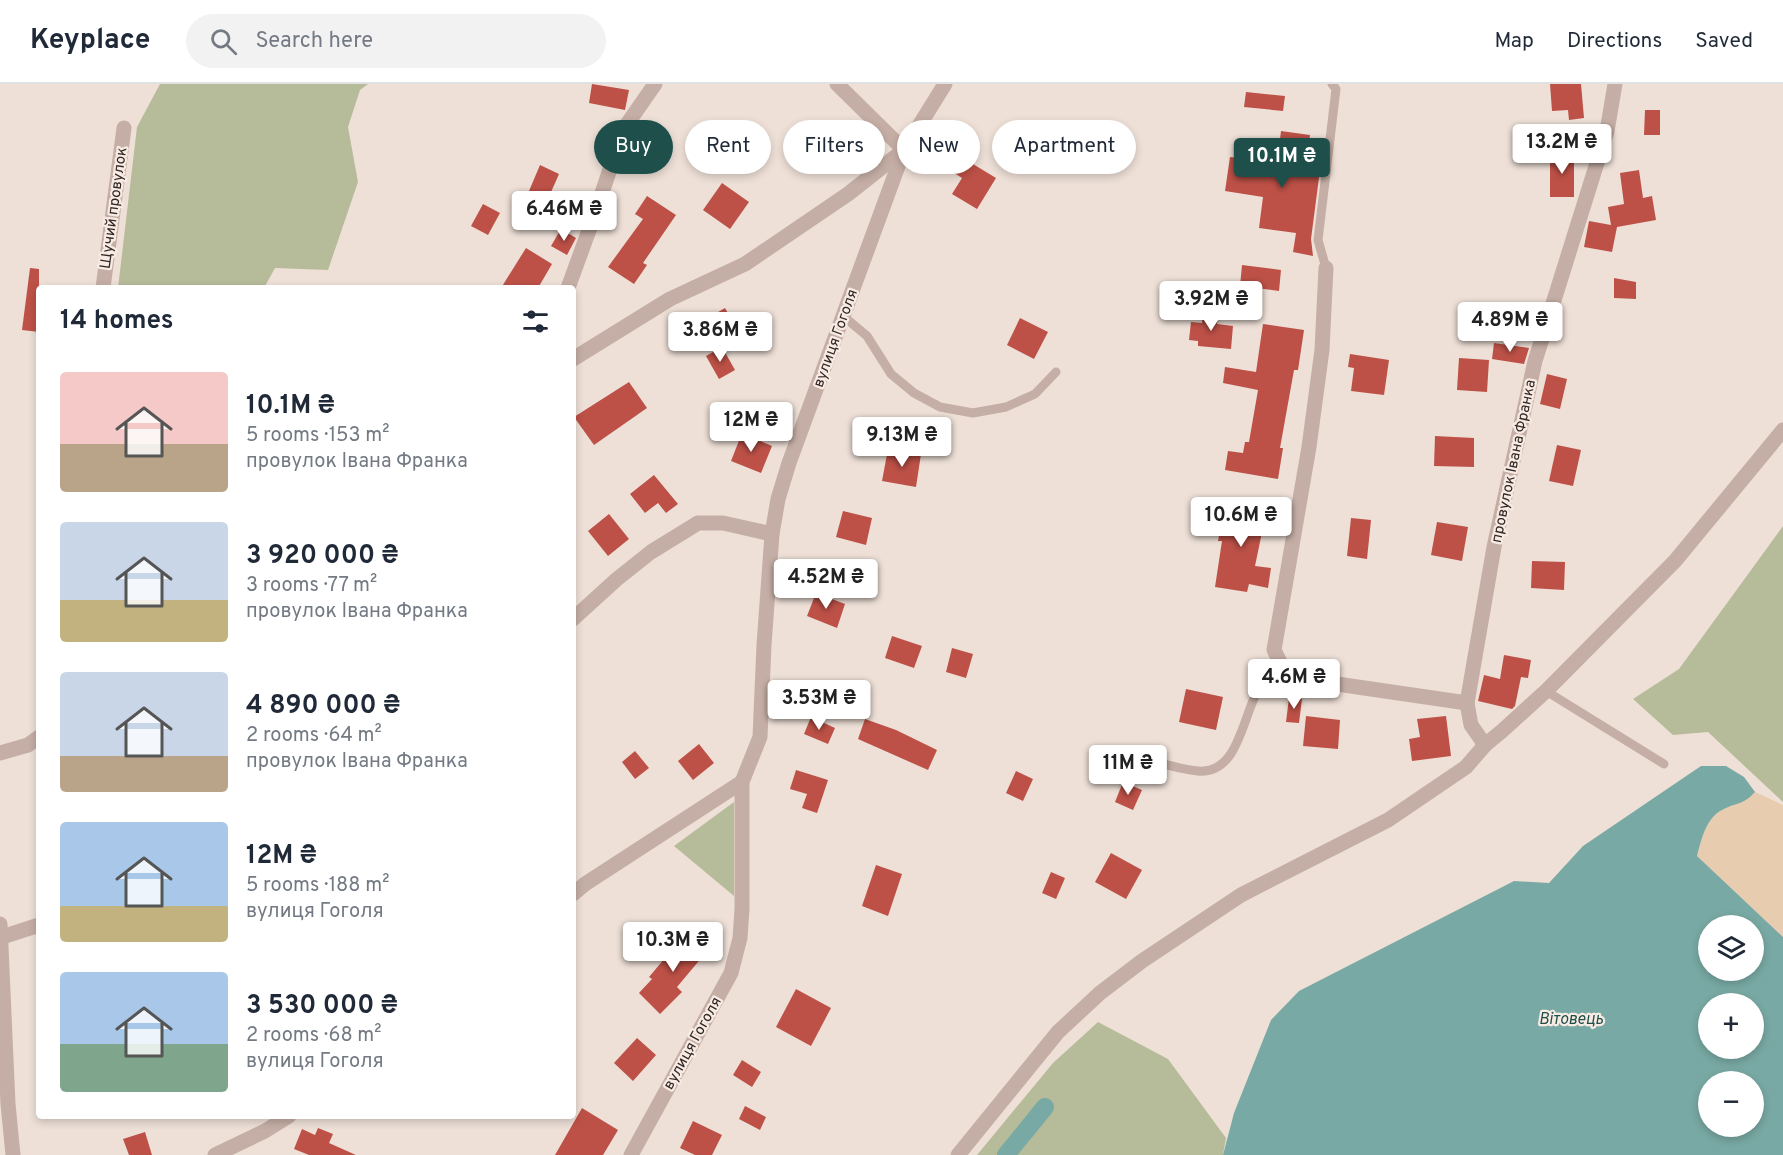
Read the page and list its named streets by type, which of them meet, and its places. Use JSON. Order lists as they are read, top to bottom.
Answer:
{
  "streets": {
    "street": ["Щучий провулок", "вулиця Гоголя", "провулок Івана Франка"]
  },
  "water": ["Вітовець"],
  "page": {
    "header": "Keyplace",
    "search": "Search here",
    "nav": ["Map", "Directions", "Saved"],
    "chip": [
      "Buy",
      "Rent",
      "Filters",
      "New",
      "Apartment"
    ],
    "price": [
      "13.2M ₴",
      "10.1M ₴",
      "6.46M ₴",
      "3.92M ₴",
      "4.89M ₴",
      "3.86M ₴",
      "12M ₴",
      "9.13M ₴",
      "10.6M ₴",
      "4.52M ₴",
      "4.6M ₴",
      "3.53M ₴",
      "11M ₴",
      "10.3M ₴"
    ],
    "heading": "14 homes",
    "list": [
      {
        "name": "10.1M ₴",
        "note": "5 rooms · 153 m² · провулок Івана Франка"
      },
      {
        "name": "3 920 000 ₴",
        "note": "3 rooms · 77 m² · провулок Івана Франка"
      },
      {
        "name": "4 890 000 ₴",
        "note": "2 rooms · 64 m² · провулок Івана Франка"
      },
      {
        "name": "12M ₴",
        "note": "5 rooms · 188 m² · вулиця Гоголя"
      },
      {
        "name": "3 530 000 ₴",
        "note": "2 rooms · 68 m² · вулиця Гоголя"
      }
    ],
    "map_buttons": ["+", "−"]
  }
}
